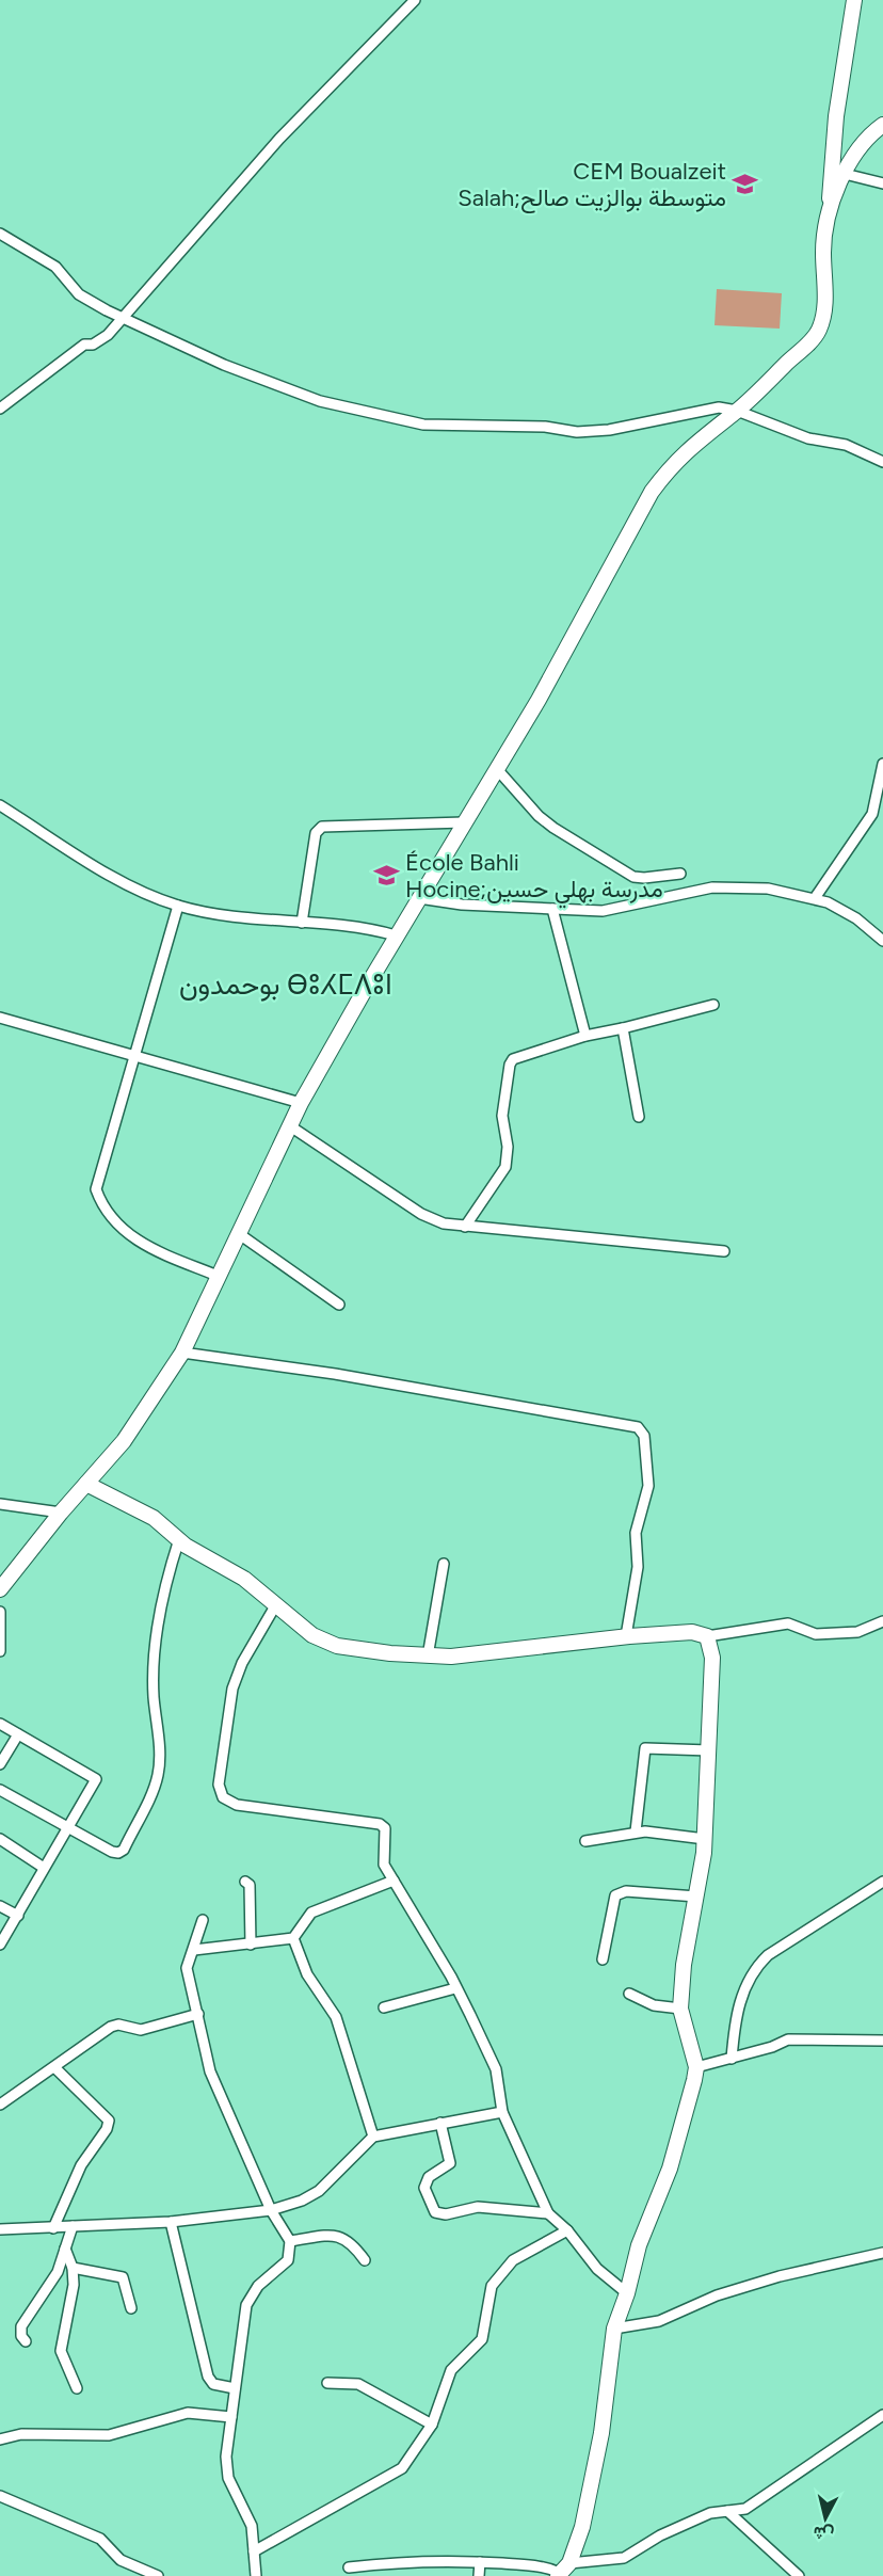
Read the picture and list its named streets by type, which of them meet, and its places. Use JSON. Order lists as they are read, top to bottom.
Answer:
{
  "districts": ["بوحمدون ⴱⵓⵃⵎⴷⵓⵏ"],
  "places": {
    "school or university": ["CEM Boualzeit Salah;متوسطة بوالزيت صالح", "École Bahli Hocine;مدرسة بهلي حسين"]
  },
  "north": "bottom"
}
